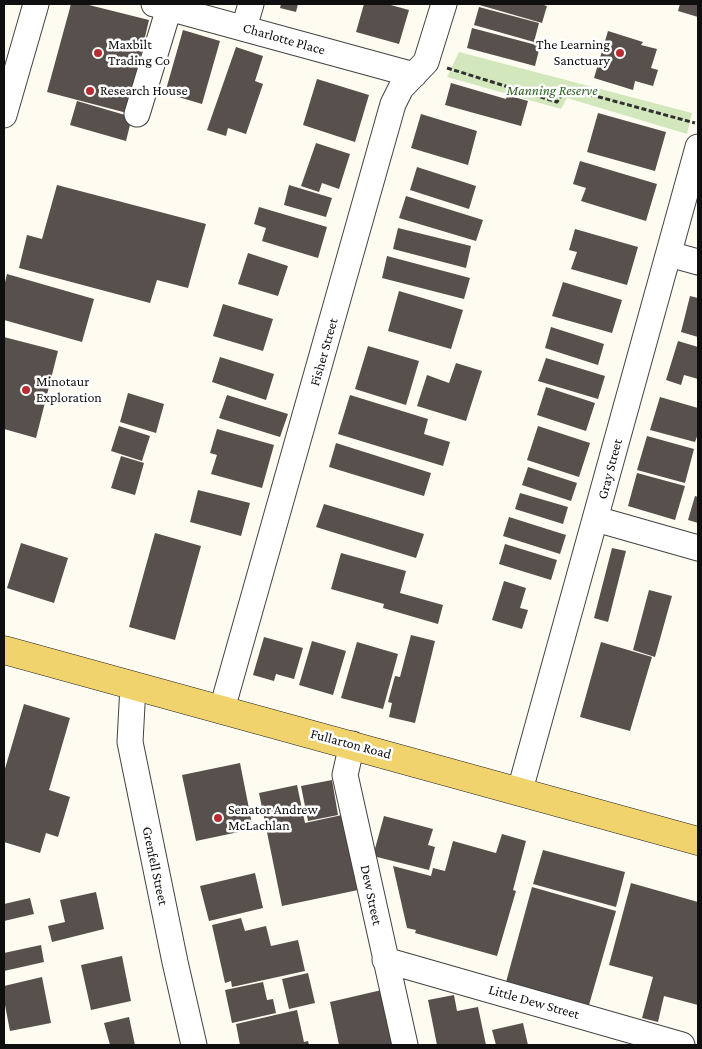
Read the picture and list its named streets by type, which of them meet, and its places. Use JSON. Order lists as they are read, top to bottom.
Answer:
{
  "streets": {
    "main road": ["Fullarton Road"],
    "street": [
      "Charlotte Place",
      "Fisher Street",
      "Gray Street",
      "Grenfell Street",
      "Dew Street",
      "Little Dew Street"
    ]
  },
  "crossings": [
    ["Charlotte Place", "Fisher Street"],
    ["Fisher Street", "Fullarton Road"],
    ["Gray Street", "Fullarton Road"],
    ["Fullarton Road", "Grenfell Street"],
    ["Fullarton Road", "Dew Street"],
    ["Dew Street", "Little Dew Street"]
  ],
  "parks": ["Manning Reserve"],
  "places": [
    "Maxbilt Trading Co",
    "The Learning Sanctuary",
    "Research House",
    "Minotaur Exploration",
    "Senator Andrew McLachlan"
  ]
}
